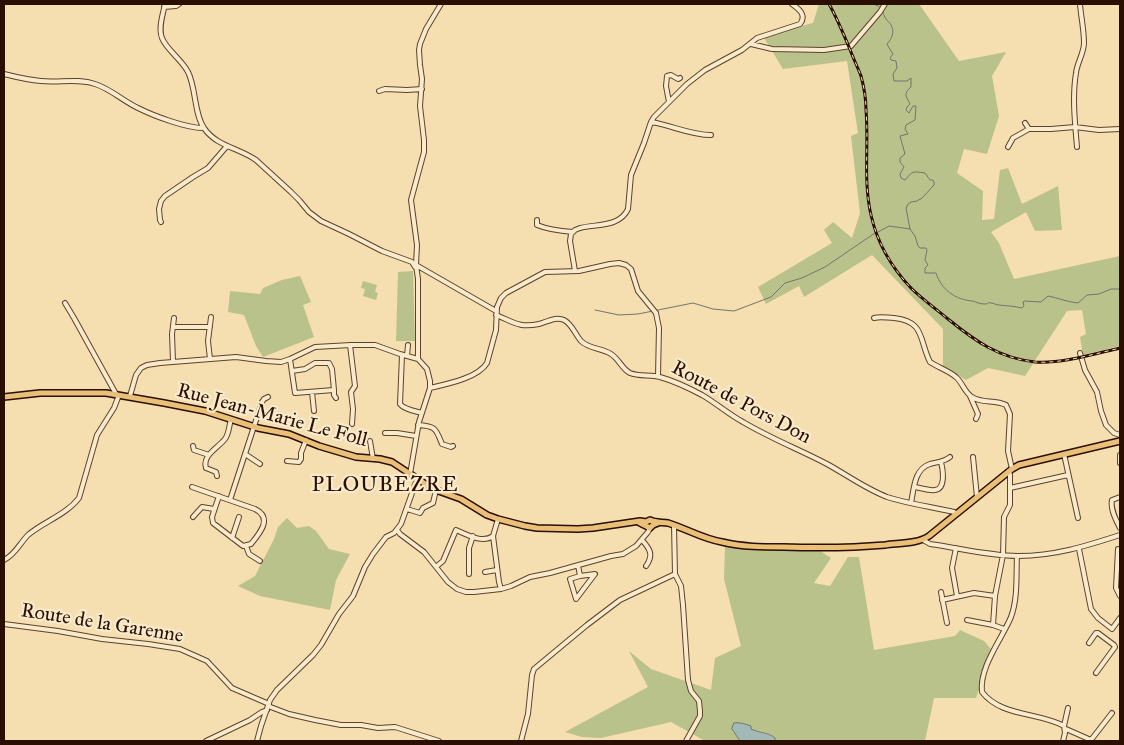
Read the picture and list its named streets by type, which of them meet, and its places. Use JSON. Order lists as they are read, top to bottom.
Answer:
{
  "streets": {
    "main road": ["Rue Jean-Marie Le Foll"],
    "street": ["Route de Pors Don", "Route de la Garenne"]
  },
  "districts": ["PLOUBEZRE"]
}
